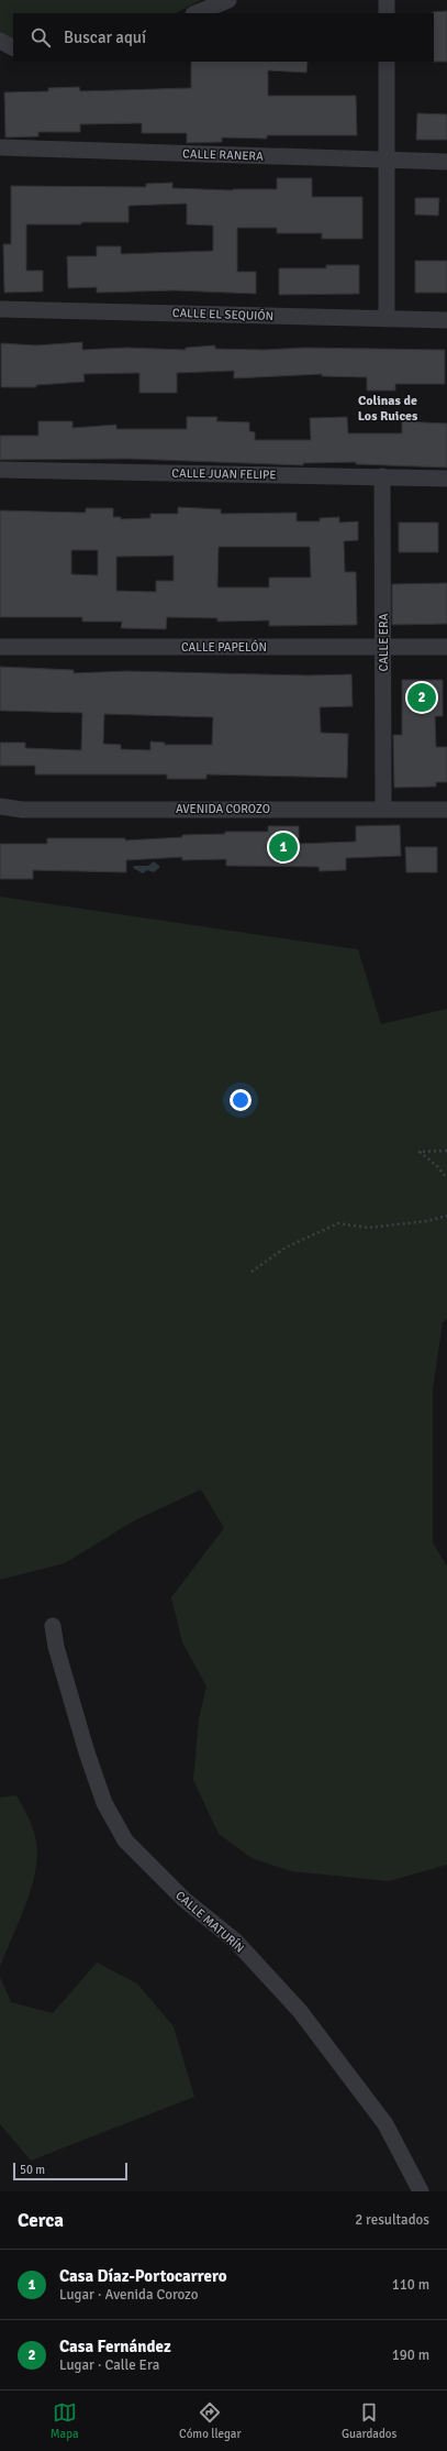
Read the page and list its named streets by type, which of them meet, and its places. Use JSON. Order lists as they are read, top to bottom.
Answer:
{
  "streets": {
    "street": [
      "CALLE RANERA",
      "CALLE EL SEQUIÓN",
      "CALLE JUAN FELIPE",
      "CALLE ERA",
      "CALLE PAPELÓN",
      "AVENIDA COROZO",
      "CALLE MATURÍN"
    ]
  },
  "crossings": [
    ["CALLE JUAN FELIPE", "CALLE ERA"],
    ["CALLE ERA", "CALLE PAPELÓN"],
    ["CALLE ERA", "AVENIDA COROZO"]
  ],
  "districts": ["Colinas de Los Ruices"],
  "scale_bar": "50 m",
  "page": {
    "search": "Buscar aquí",
    "pins": ["2", "1"],
    "scale": "50 m",
    "heading": ["Cerca", "2 resultados"],
    "list": [
      {
        "mark": "1",
        "name": "Casa Díaz-Portocarrero",
        "note": "Lugar · Avenida Corozo",
        "value": "110 m"
      },
      {
        "mark": "2",
        "name": "Casa Fernández",
        "note": "Lugar · Calle Era",
        "value": "190 m"
      }
    ],
    "nav": ["Mapa", "Cómo llegar", "Guardados"]
  }
}
